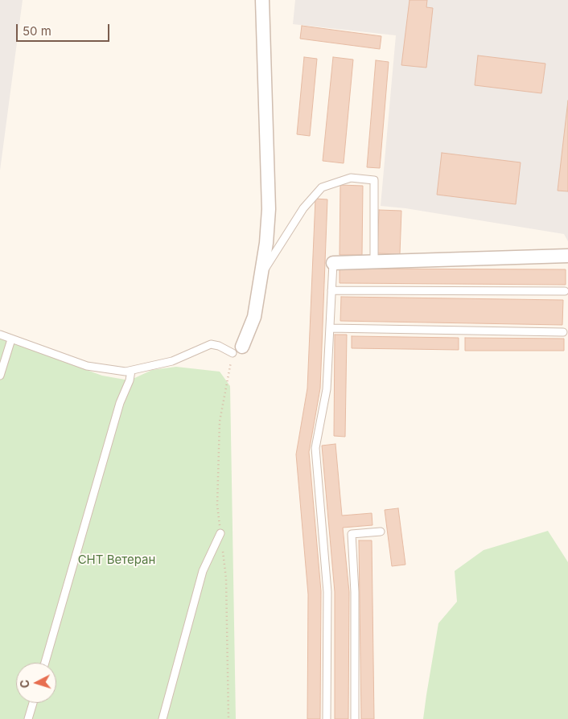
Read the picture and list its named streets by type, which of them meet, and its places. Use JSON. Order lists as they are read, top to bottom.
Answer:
{
  "parks": ["СНТ Ветеран"],
  "scale_bar": "50 m",
  "north": "left"
}
